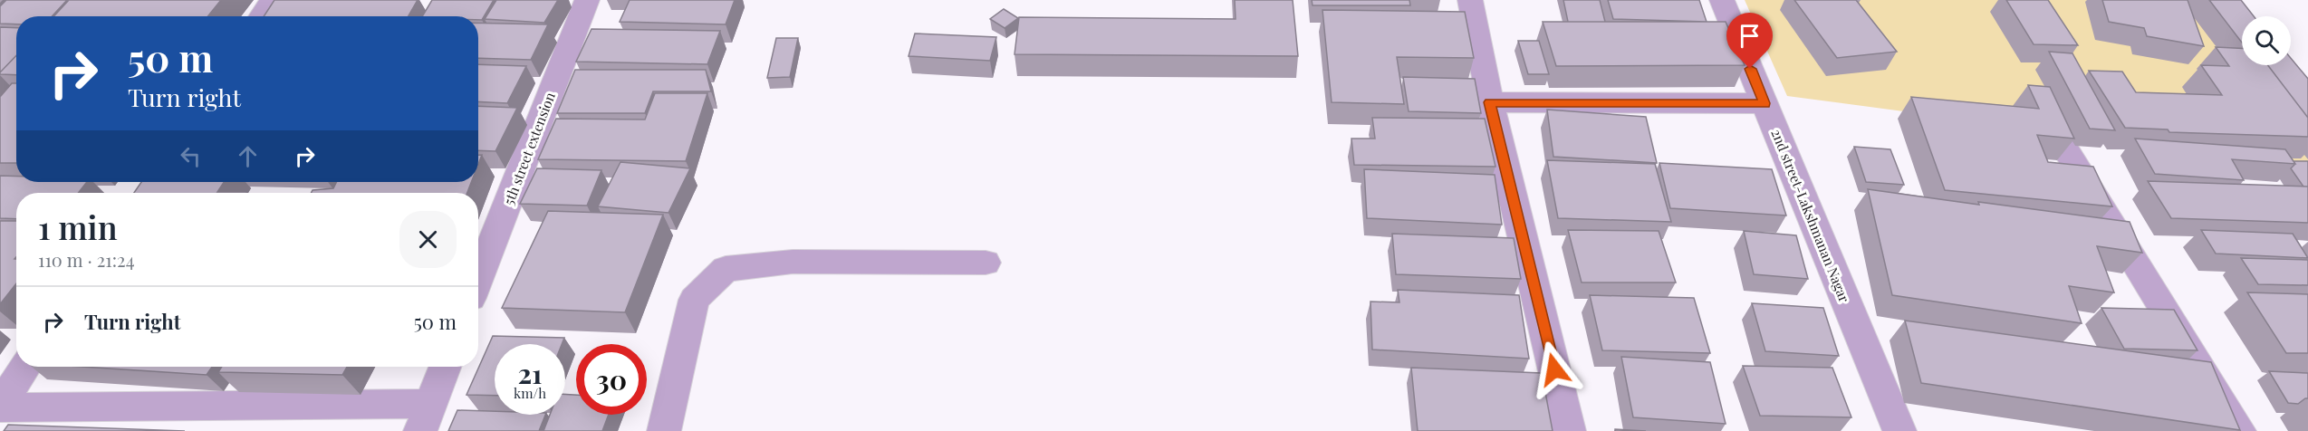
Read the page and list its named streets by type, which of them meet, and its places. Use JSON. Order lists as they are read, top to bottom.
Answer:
{
  "streets": {
    "street": ["5th street extension", "2nd street-Lakshmanan Nagar"]
  },
  "page": {
    "turn": ["50 m", "Turn right"],
    "heading": ["1 min", "110 m · 21:24"],
    "list": [
      {
        "name": "Turn right",
        "value": "50 m"
      }
    ],
    "speed": "21 km/h",
    "limit": "30"
  }
}
